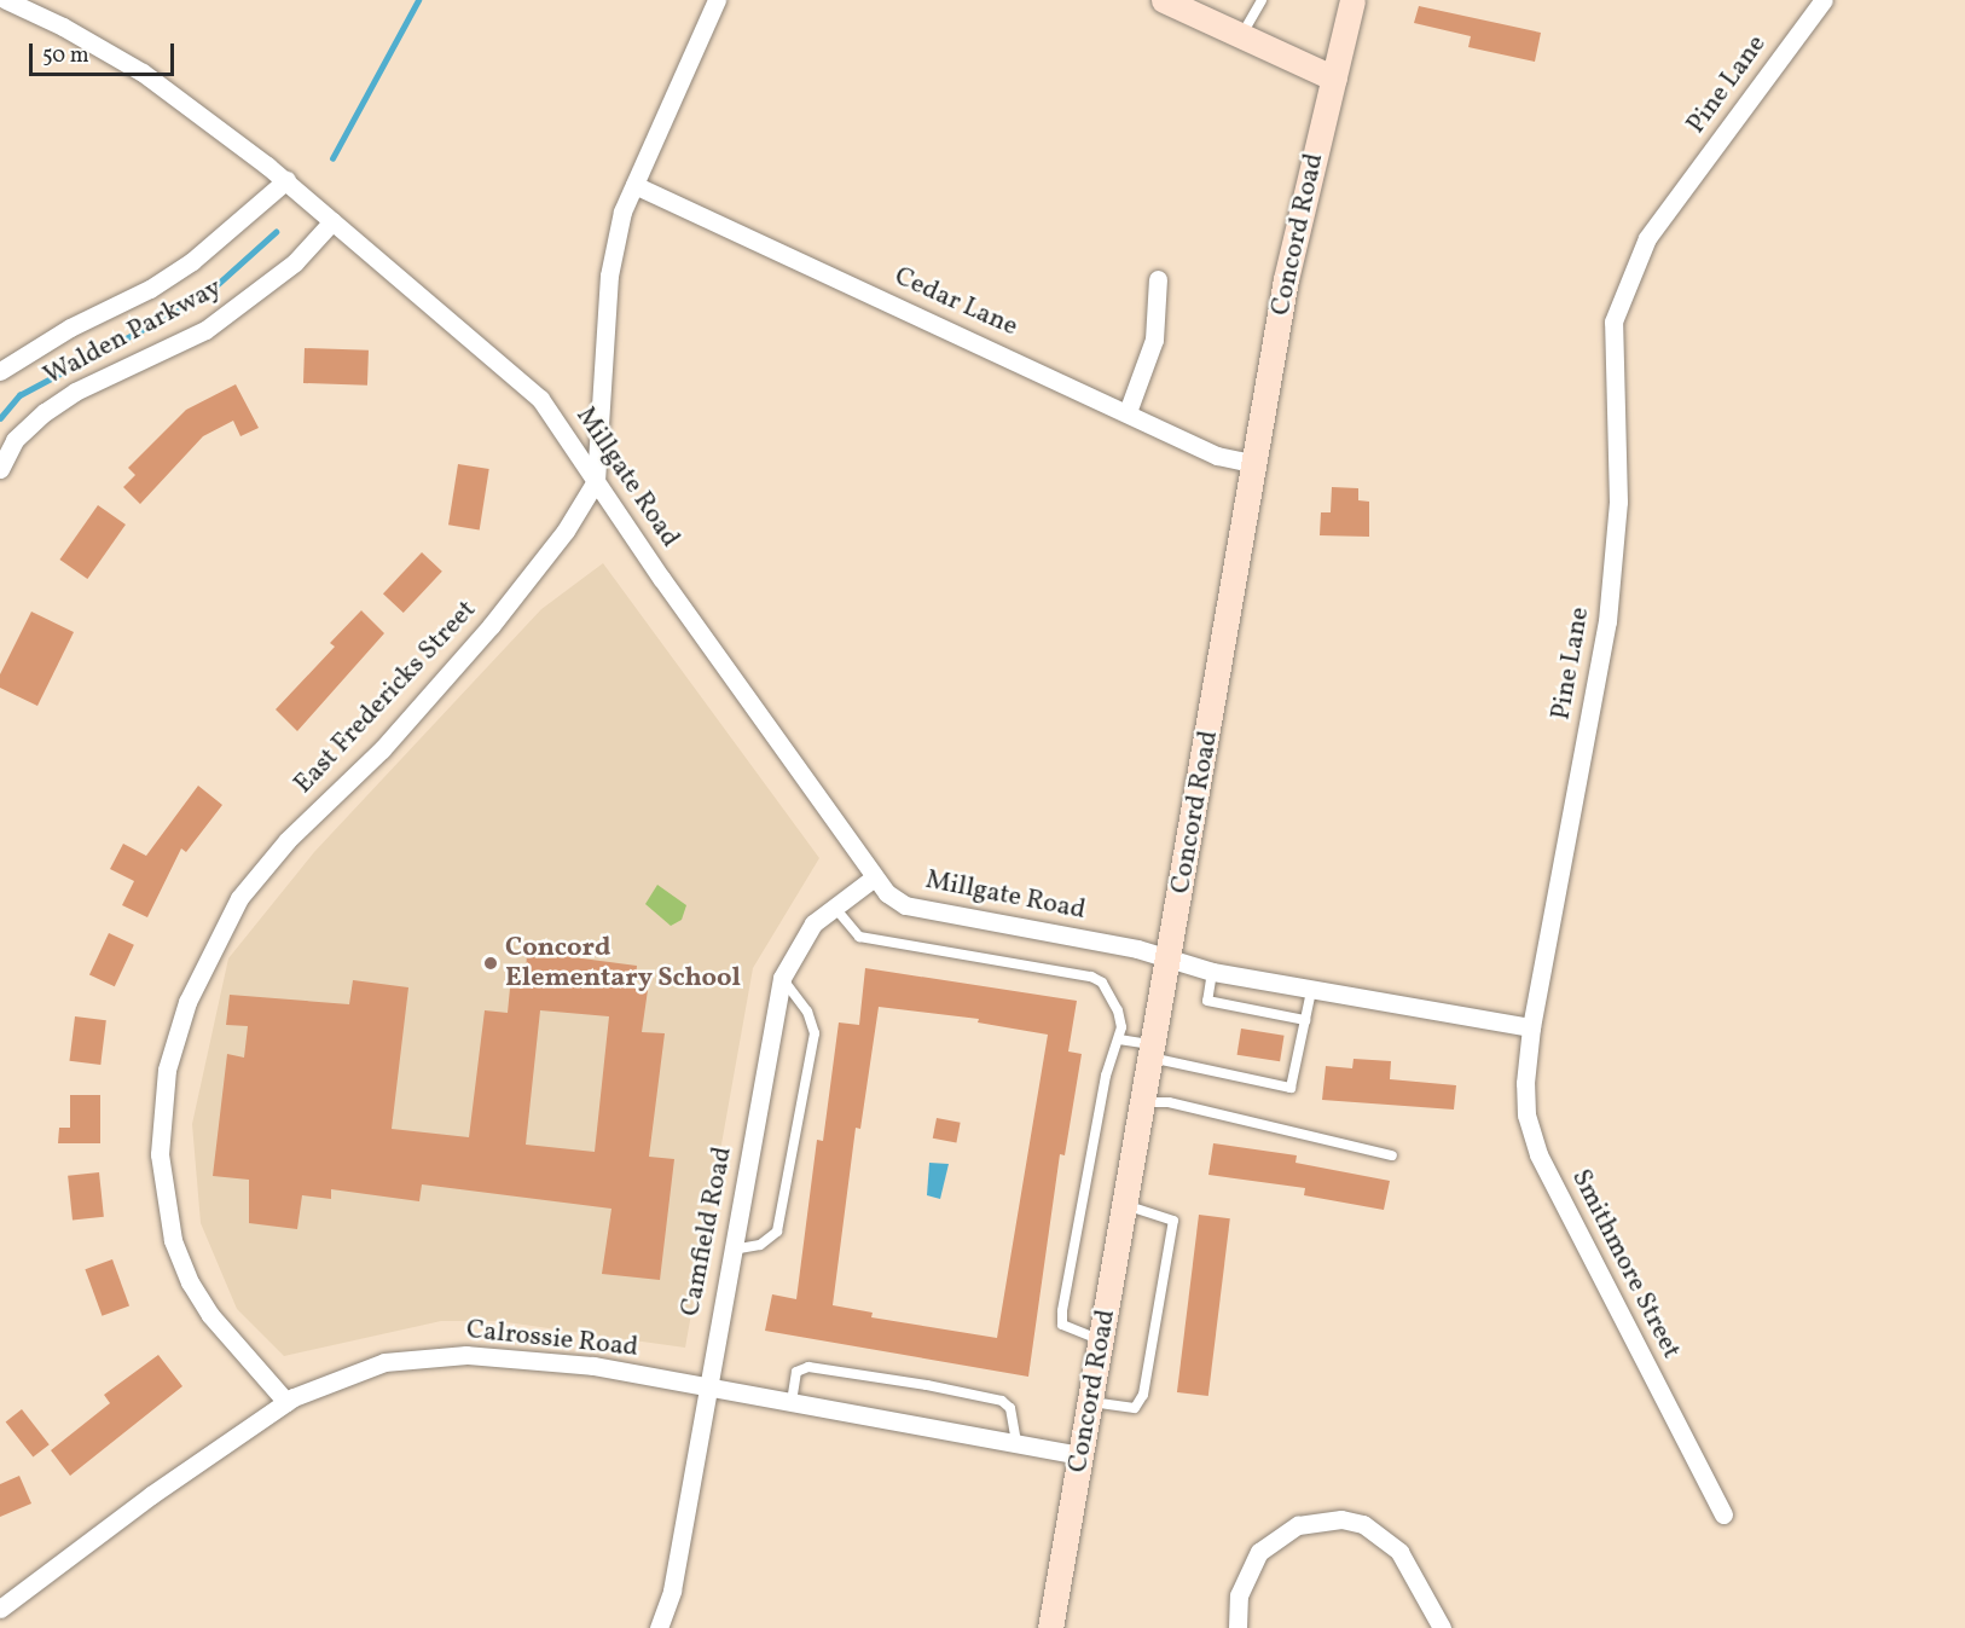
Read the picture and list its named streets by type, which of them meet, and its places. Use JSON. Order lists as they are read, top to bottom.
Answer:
{
  "streets": {
    "street": [
      "Pine Lane",
      "Concord Road",
      "Cedar Lane",
      "Walden Parkway",
      "Millgate Road",
      "East Fredericks Street",
      "Camfield Road",
      "Smithmore Street",
      "Calrossie Road"
    ]
  },
  "crossings": [
    ["Pine Lane", "Smithmore Street"],
    ["Concord Road", "Cedar Lane"],
    ["Concord Road", "Millgate Road"],
    ["Concord Road", "Calrossie Road"],
    ["Cedar Lane", "East Fredericks Street"],
    ["Walden Parkway", "Millgate Road"],
    ["Millgate Road", "East Fredericks Street"],
    ["Millgate Road", "Camfield Road"],
    ["East Fredericks Street", "Calrossie Road"],
    ["Camfield Road", "Calrossie Road"]
  ],
  "places": ["Concord Elementary School"],
  "scale_bar": "50 m"
}
